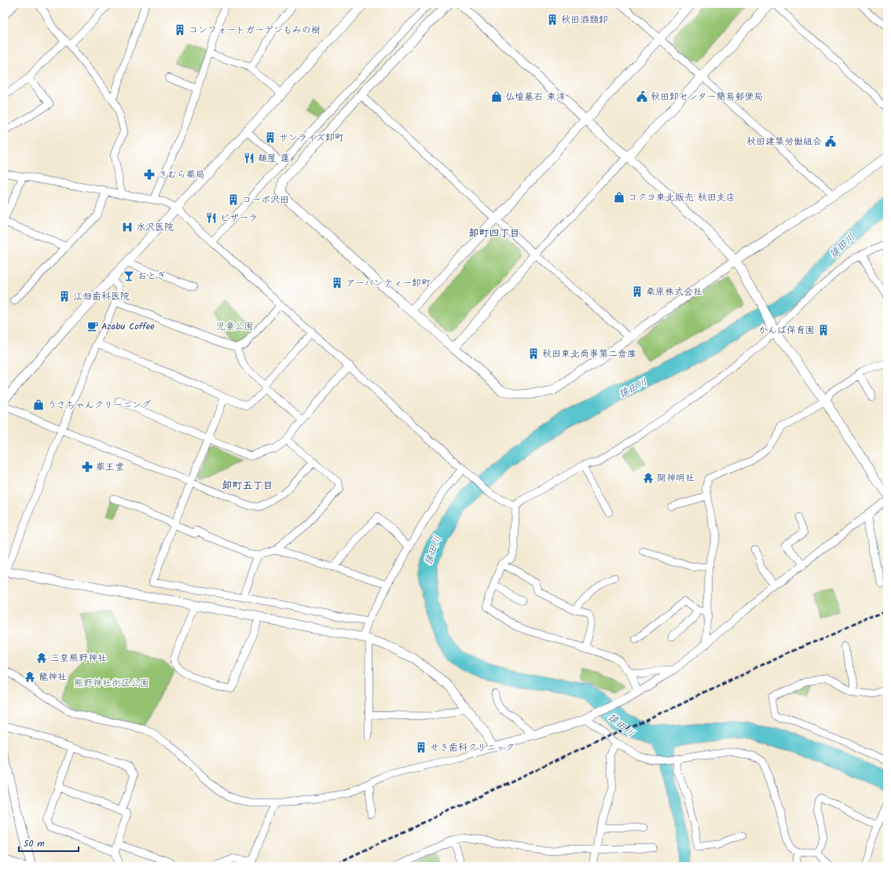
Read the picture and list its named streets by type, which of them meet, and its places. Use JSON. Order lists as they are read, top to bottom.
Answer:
{
  "districts": ["卸町四丁目", "卸町五丁目"],
  "water": ["猿田川"],
  "parks": ["児童公園", "熊野神社街区公園"],
  "places": {
    "building": [
      "秋田酒類卸",
      "コンフォートガーデンもみの樹",
      "サンライズ卸町",
      "コーポ沢田",
      "アーバンティー卸町",
      "桑原株式会社",
      "江畑歯科医院",
      "かんば保育園",
      "秋田東北商事第二倉庫",
      "せき歯科クリニック"
    ],
    "shop": ["仏壇墓石 東洋", "コクヨ東北販売 秋田支店", "うさちゃんクリーニング"],
    "public building": ["秋田卸センター簡易郵便局", "秋田建築労働組合"],
    "restaurant": ["麺屋 蓮", "ピザーラ"],
    "pharmacy": ["きむら薬局", "薬王堂"],
    "hospital": ["水沢医院"],
    "bar": ["おとぎ"],
    "cafe": ["Azabu Coffee"],
    "temple": ["開神明社", "三皇熊野神社", "龍神社"]
  },
  "scale_bar": "50 m"
}
